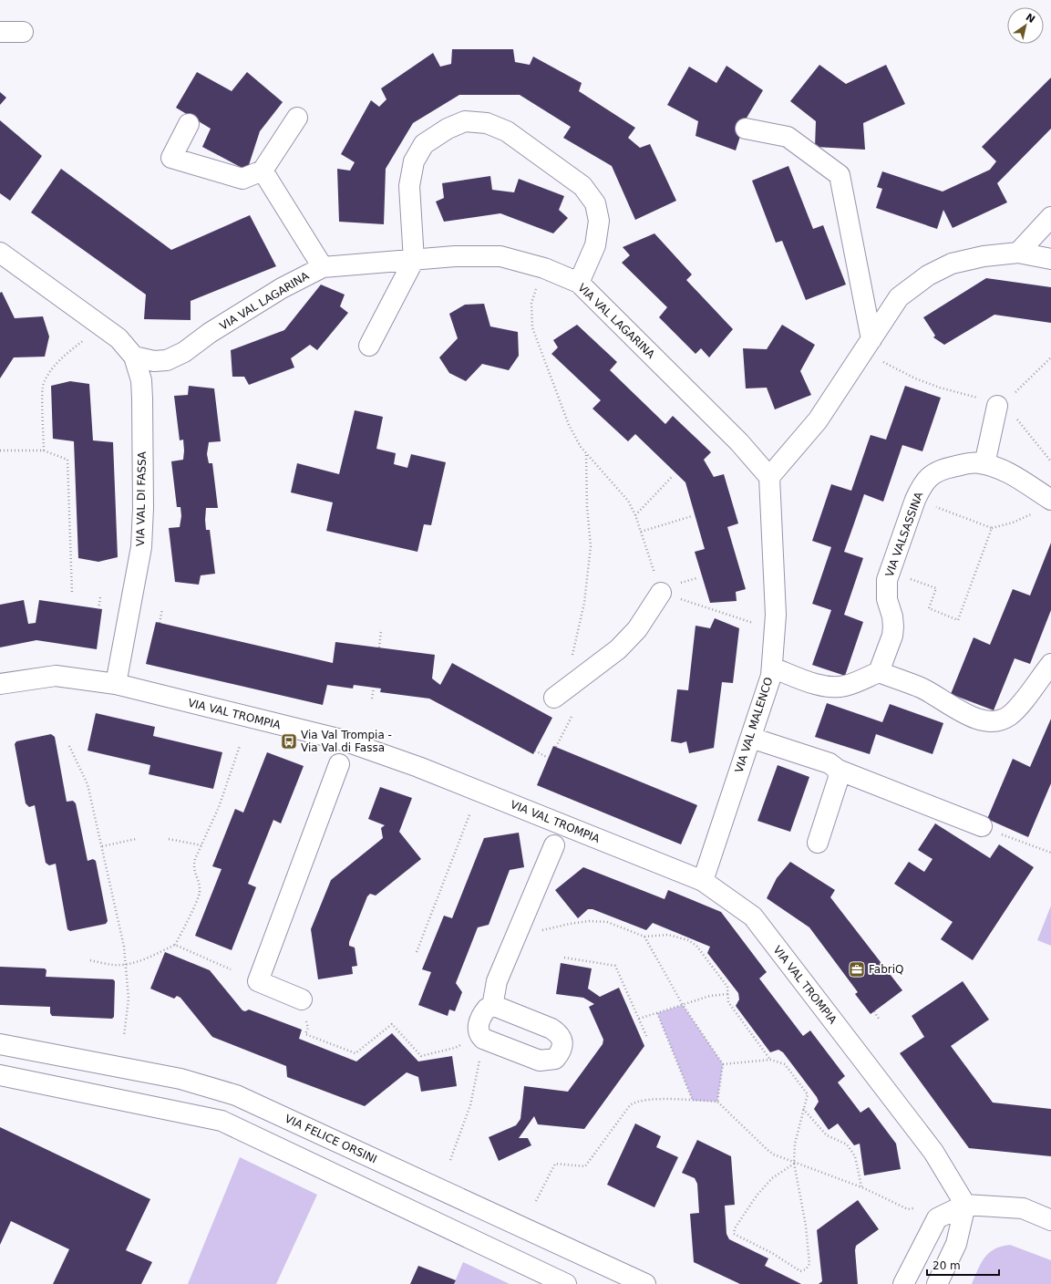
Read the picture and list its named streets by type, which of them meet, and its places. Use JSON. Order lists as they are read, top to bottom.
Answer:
{
  "streets": {
    "street": [
      "VIA VAL LAGARINA",
      "VIA VAL DI FASSA",
      "VIA VALSASSINA",
      "VIA VAL TROMPIA",
      "VIA VAL MALENCO",
      "VIA FELICE ORSINI"
    ]
  },
  "crossings": [
    ["VIA VAL LAGARINA", "VIA VAL DI FASSA"],
    ["VIA VAL LAGARINA", "VIA VAL MALENCO"],
    ["VIA VAL DI FASSA", "VIA VAL TROMPIA"],
    ["VIA VAL TROMPIA", "VIA VAL MALENCO"]
  ],
  "places": {
    "bus stop": ["Via Val Trompia - Via Val di Fassa"],
    "office": ["FabriQ"]
  },
  "scale_bar": "20 m",
  "north": "top right"
}
